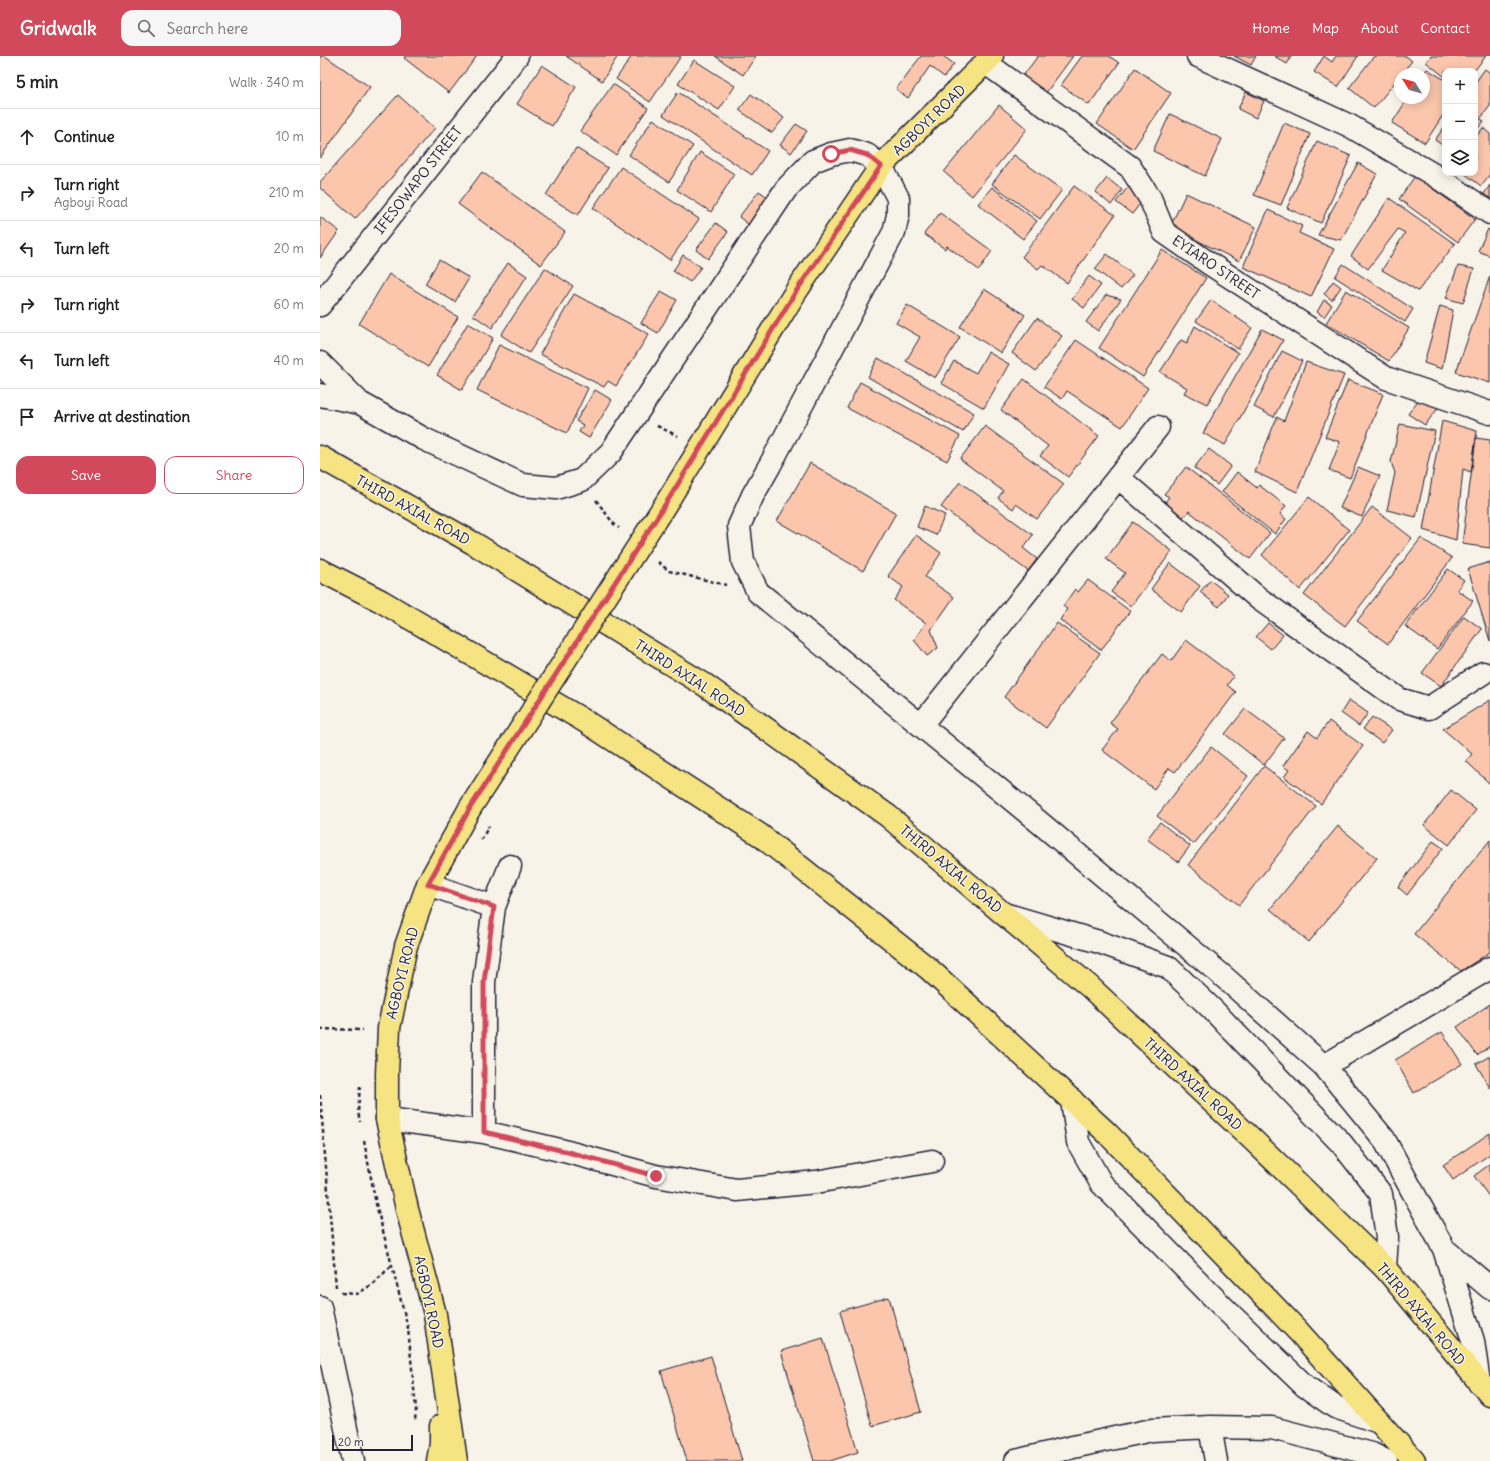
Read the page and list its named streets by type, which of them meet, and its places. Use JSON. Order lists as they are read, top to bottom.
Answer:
{
  "streets": {
    "main road": ["AGBOYI ROAD", "THIRD AXIAL ROAD"],
    "street": ["IFESOWAPO STREET", "EYIARO STREET"]
  },
  "crossings": [
    ["AGBOYI ROAD", "EYIARO STREET"]
  ],
  "scale_bar": "20 m",
  "north": "top left",
  "page": {
    "header": "Gridwalk",
    "search": "Search here",
    "nav": [
      "Home",
      "Map",
      "About",
      "Contact"
    ],
    "heading": ["5 min", "Walk · 340 m"],
    "map_buttons": ["+", "−"],
    "list": [
      ["Continue", "10 m"],
      ["Turn right", "Agboyi Road", "210 m"],
      ["Turn left", "20 m"],
      ["Turn right", "60 m"],
      ["Turn left", "40 m"],
      "Arrive at destination"
    ],
    "buttons": ["Save", "Share"],
    "scale": "20 m"
  }
}
